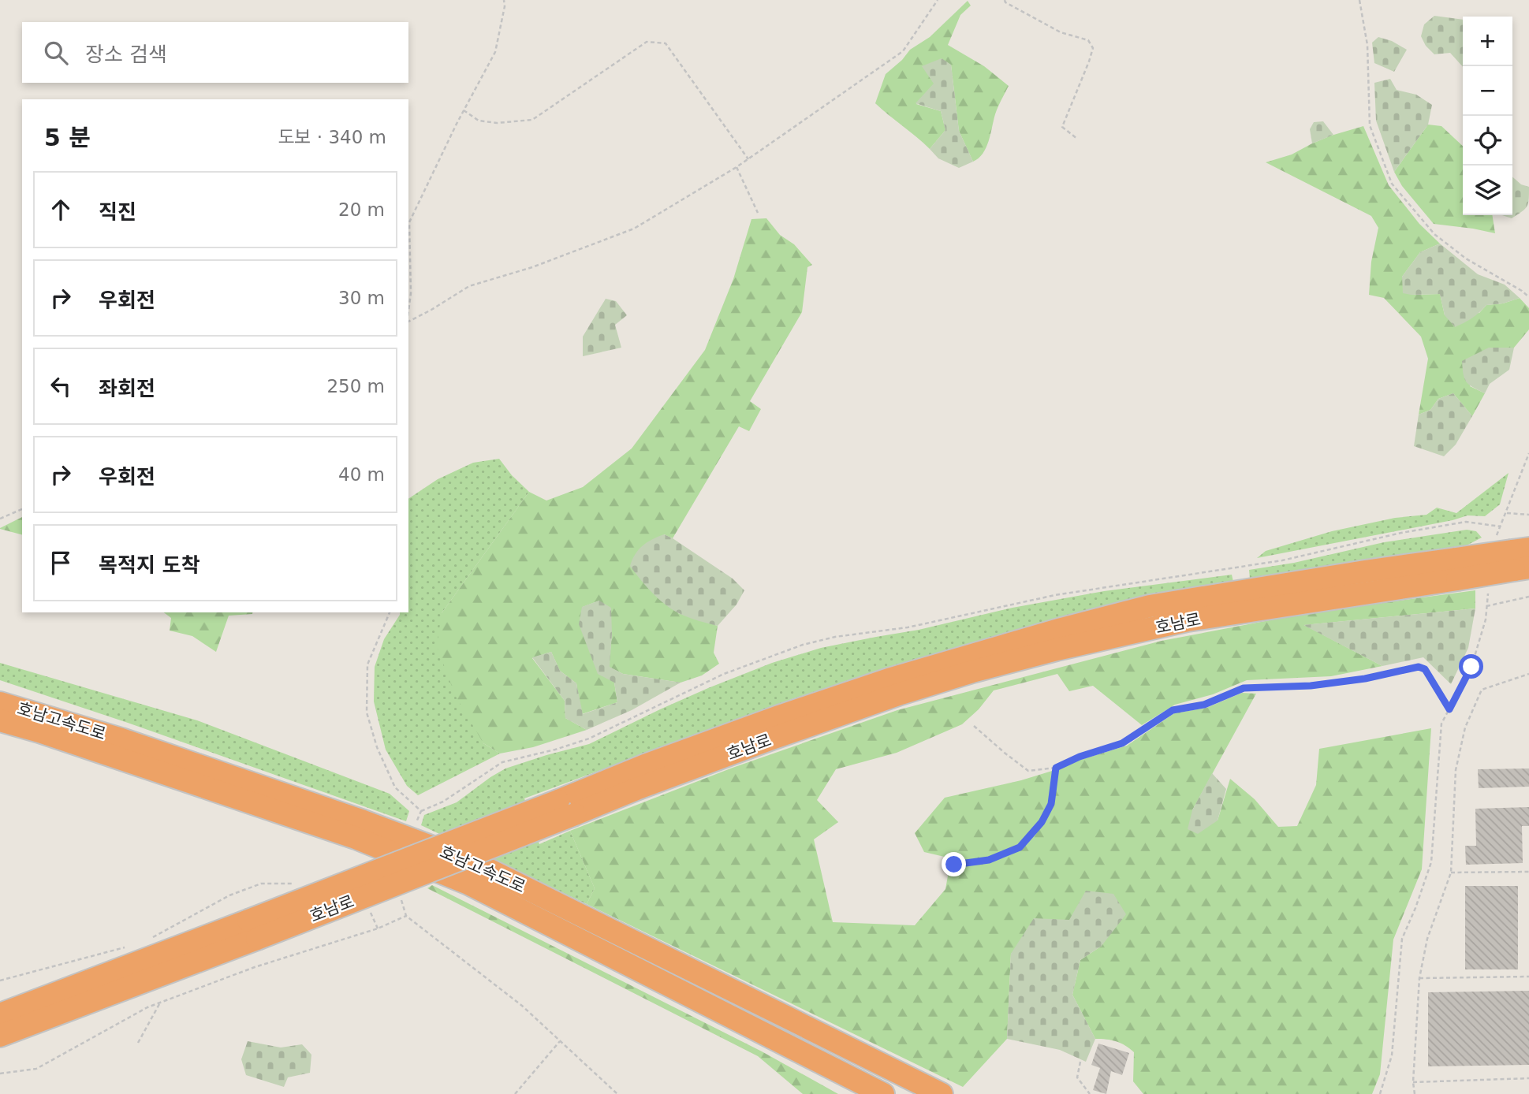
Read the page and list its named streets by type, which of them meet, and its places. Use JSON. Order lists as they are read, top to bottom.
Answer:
{
  "streets": {
    "highway": ["호남로", "호남고속도로"]
  },
  "page": {
    "map_buttons": ["+", "−"],
    "search": "장소 검색",
    "heading": ["5 분", "도보 · 340 m"],
    "list": [
      ["직진", "20 m"],
      ["우회전", "30 m"],
      ["좌회전", "250 m"],
      ["우회전", "40 m"],
      "목적지 도착"
    ]
  }
}
